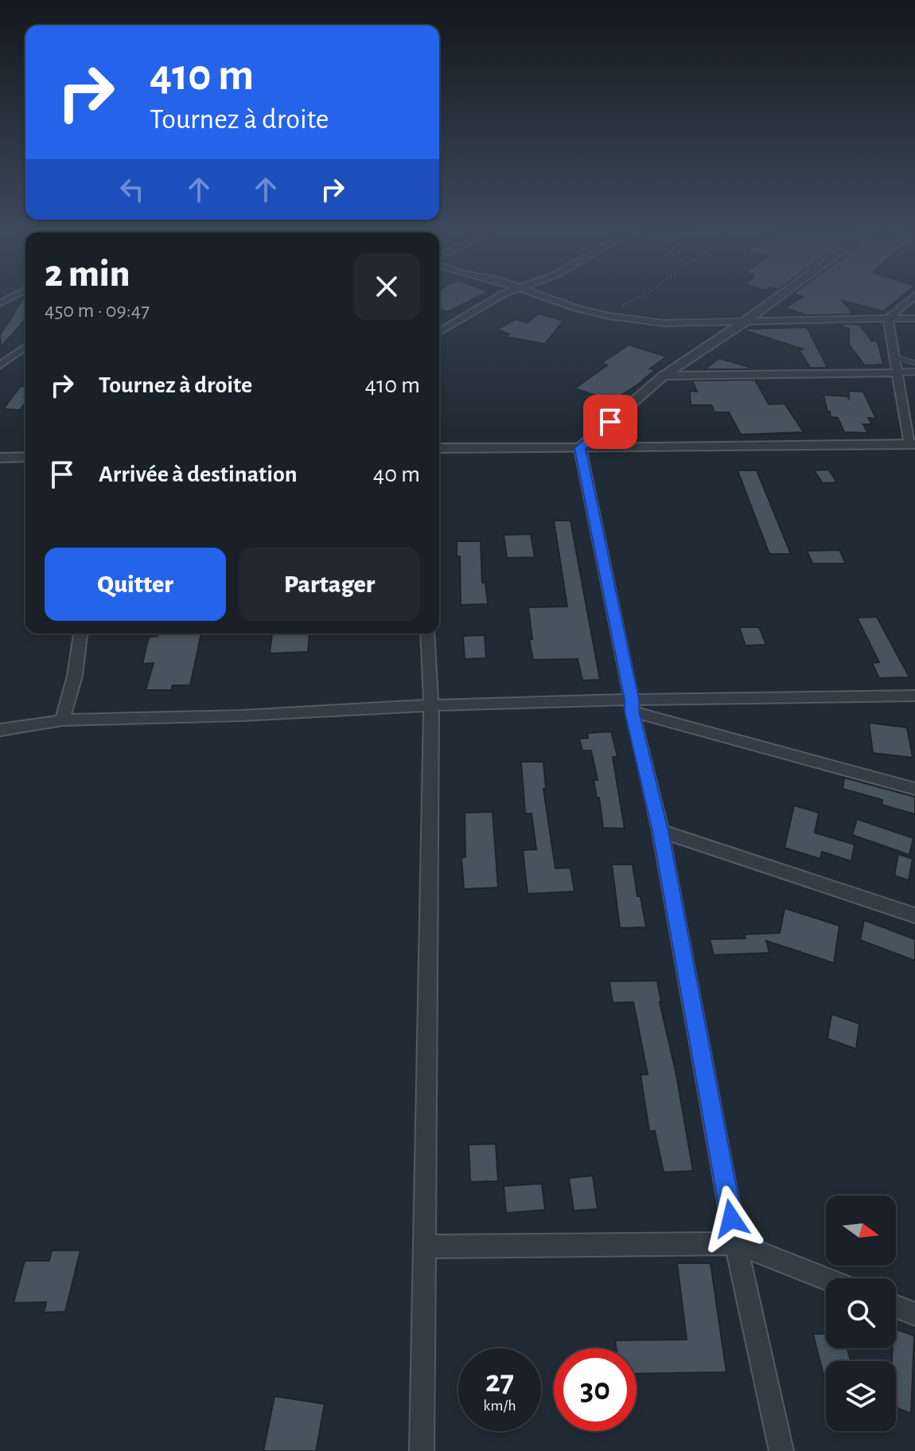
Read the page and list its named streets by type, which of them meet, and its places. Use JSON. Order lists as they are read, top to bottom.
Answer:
{
  "north": "right",
  "page": {
    "turn": ["410 m", "Tournez à droite"],
    "heading": ["2 min", "450 m · 09:47"],
    "list": [
      {
        "name": "Tournez à droite",
        "value": "410 m"
      },
      {
        "name": "Arrivée à destination",
        "value": "40 m"
      }
    ],
    "buttons": ["Quitter", "Partager"],
    "speed": "27 km/h",
    "limit": "30"
  }
}
